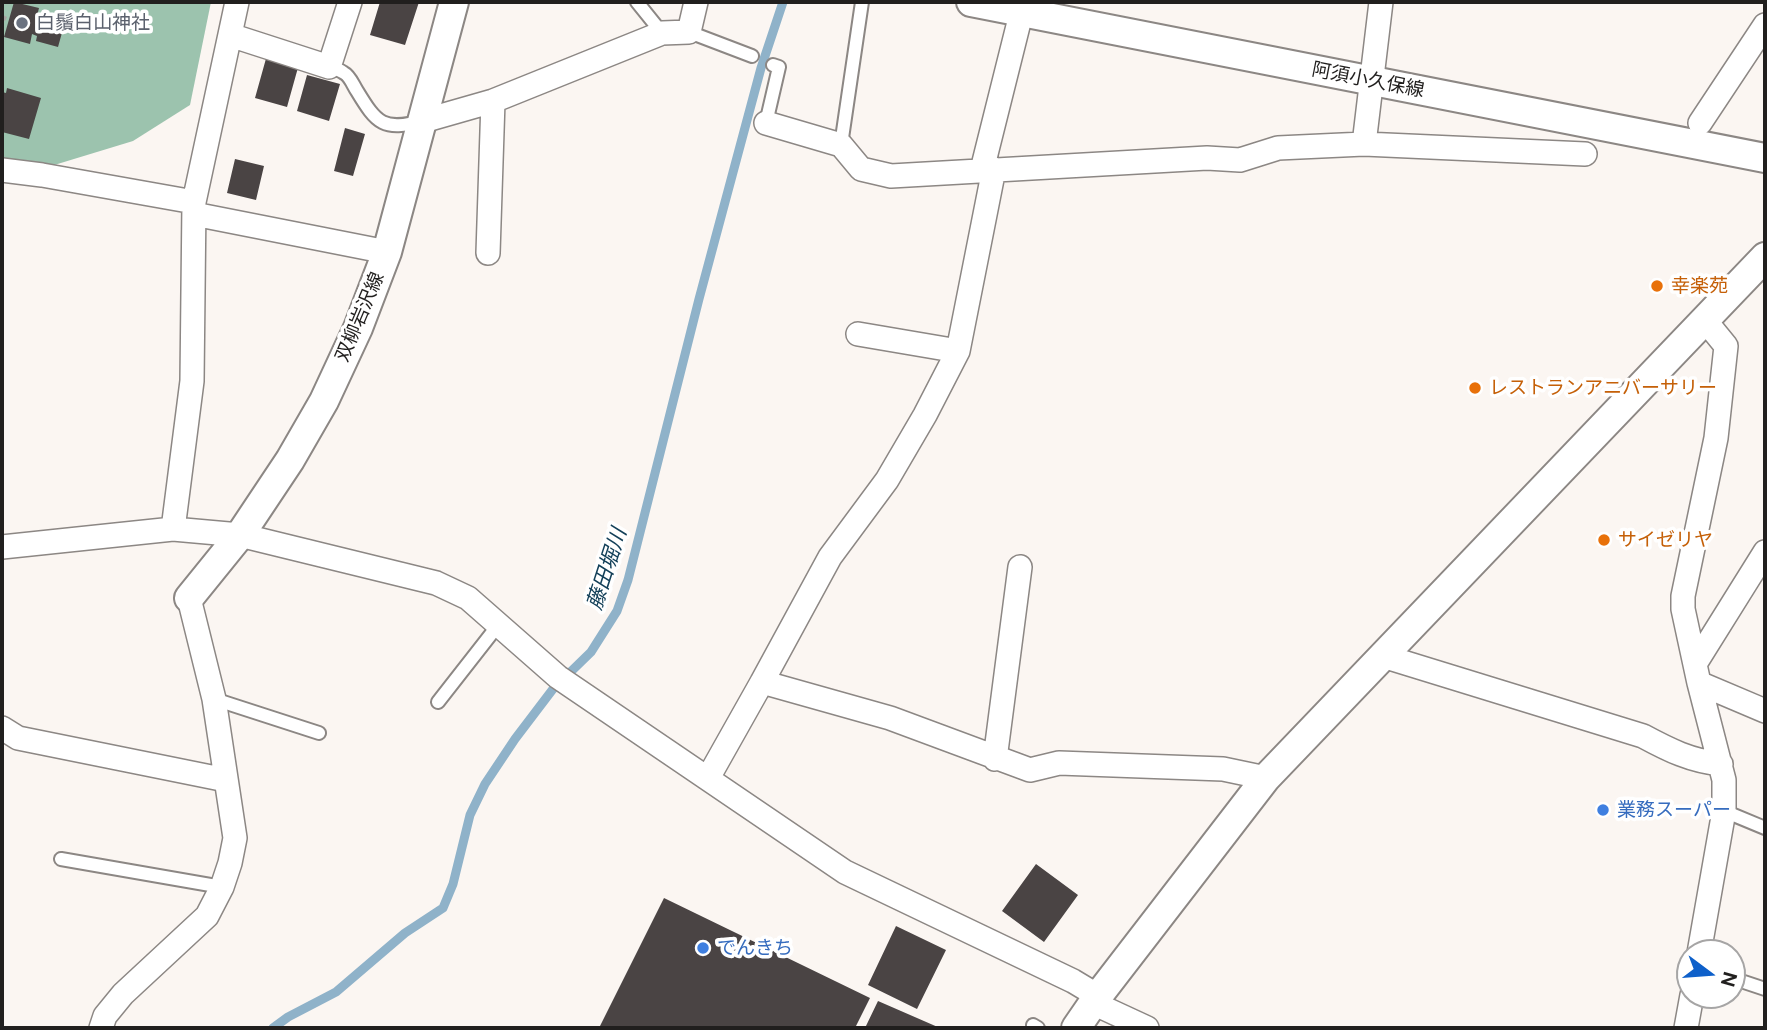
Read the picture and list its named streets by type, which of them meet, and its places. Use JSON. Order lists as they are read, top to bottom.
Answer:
{
  "streets": {
    "street": ["阿須小久保線", "双柳岩沢線"]
  },
  "water": ["藤田堀川"],
  "places": [
    "白鬚白山神社",
    "幸楽苑",
    "レストランアニバーサリー",
    "サイゼリヤ",
    "業務スーパー",
    "でんきち"
  ],
  "north": "right"
}
